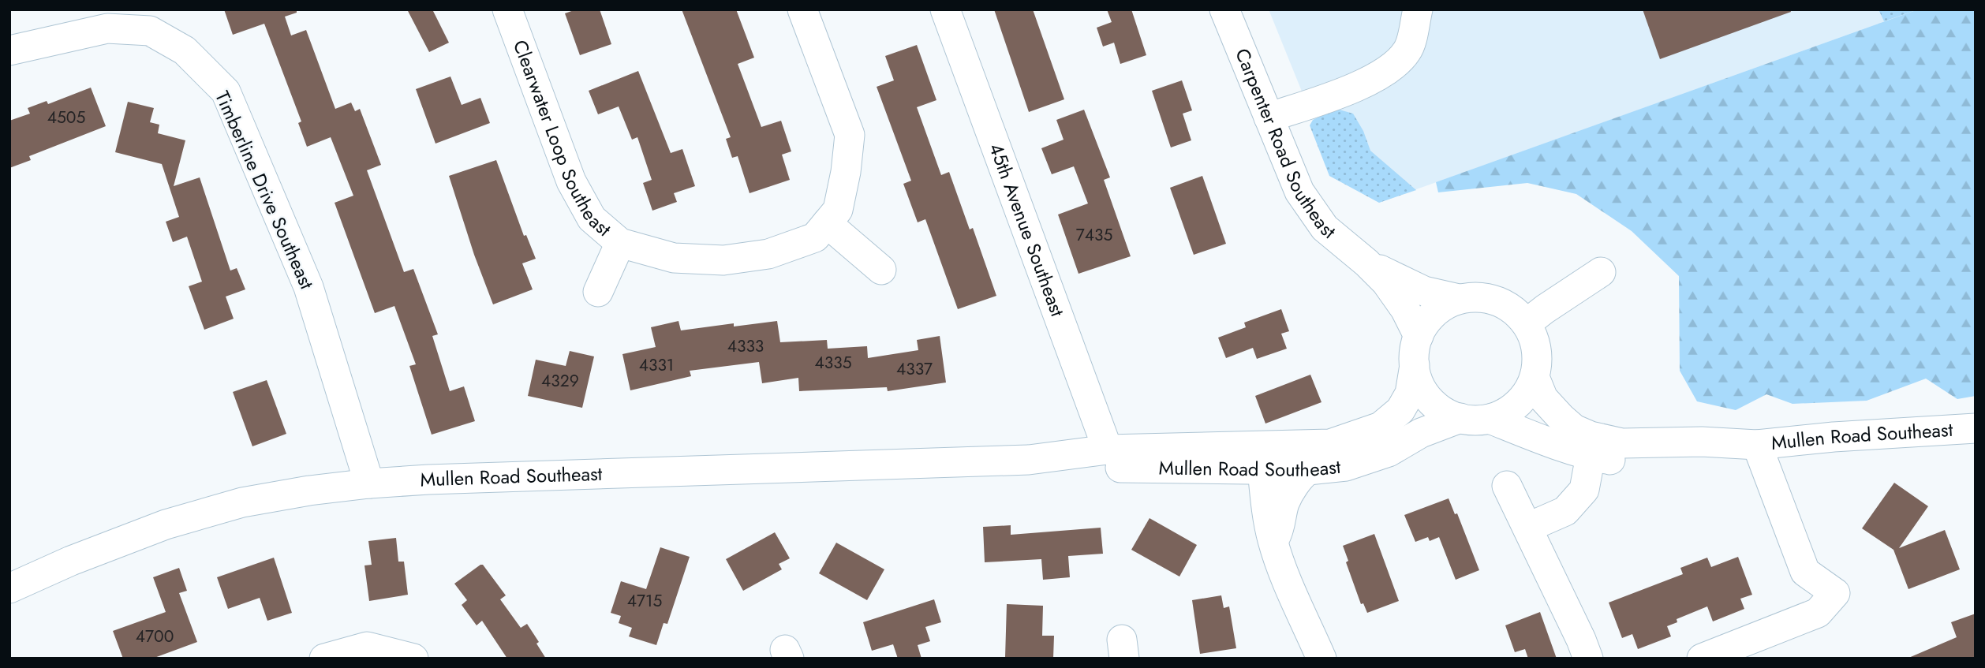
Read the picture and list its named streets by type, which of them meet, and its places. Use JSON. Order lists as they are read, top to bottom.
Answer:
{
  "streets": {
    "street": [
      "Clearwater Loop Southeast",
      "Carpenter Road Southeast",
      "Timberline Drive Southeast",
      "45th Avenue Southeast",
      "Mullen Road Southeast"
    ]
  },
  "crossings": [
    ["Carpenter Road Southeast", "Mullen Road Southeast"],
    ["Timberline Drive Southeast", "Mullen Road Southeast"],
    ["45th Avenue Southeast", "Mullen Road Southeast"]
  ],
  "house_numbers": [
    "4505",
    "7435",
    "4333",
    "4335",
    "4331",
    "4337",
    "4329",
    "4715",
    "4700"
  ]
}
